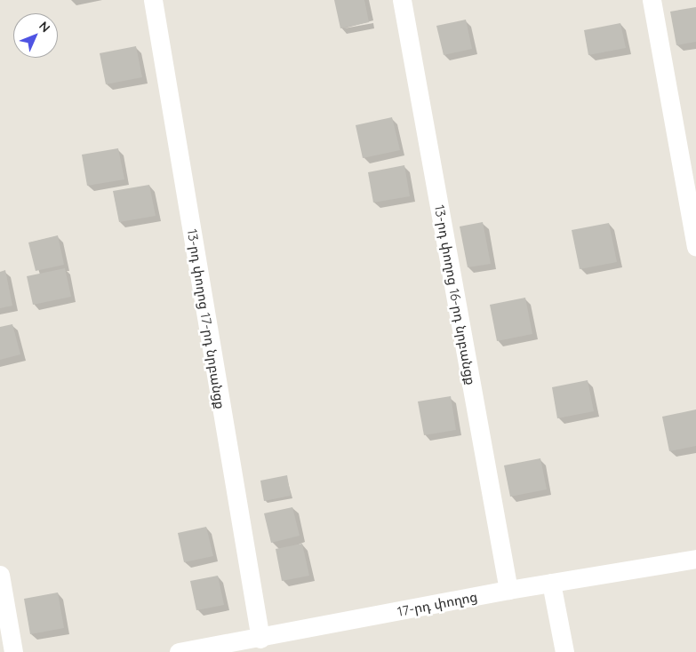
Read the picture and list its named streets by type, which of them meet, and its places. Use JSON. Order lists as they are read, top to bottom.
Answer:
{
  "streets": {
    "street": ["13-րդ փողոց 16-րդ նրբանցք", "13-րդ փողոց 17-րդ նրբանցք", "17-րդ փողոց"]
  },
  "crossings": [
    ["13-րդ փողոց 16-րդ նրբանցք", "17-րդ փողոց"],
    ["13-րդ փողոց 17-րդ նրբանցք", "17-րդ փողոց"]
  ],
  "north": "top right"
}
